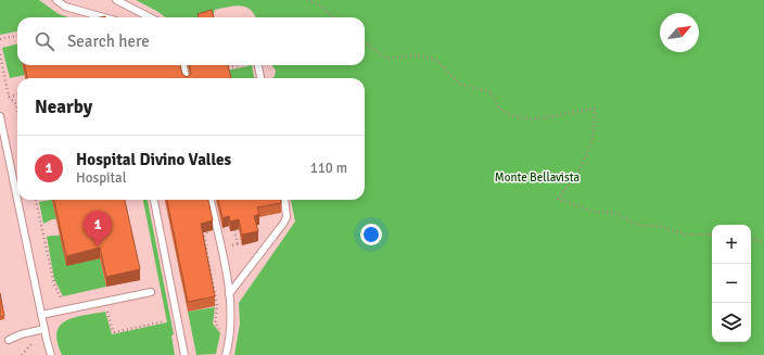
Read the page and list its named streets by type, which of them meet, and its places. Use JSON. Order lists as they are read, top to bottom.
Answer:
{
  "parks": ["Monte Bellavista"],
  "north": "top right",
  "page": {
    "search": "Search here",
    "heading": "Nearby",
    "list": [
      {
        "mark": "1",
        "name": "Hospital Divino Valles",
        "note": "Hospital",
        "value": "110 m"
      }
    ],
    "pins": "1",
    "map_buttons": ["+", "−"]
  }
}
